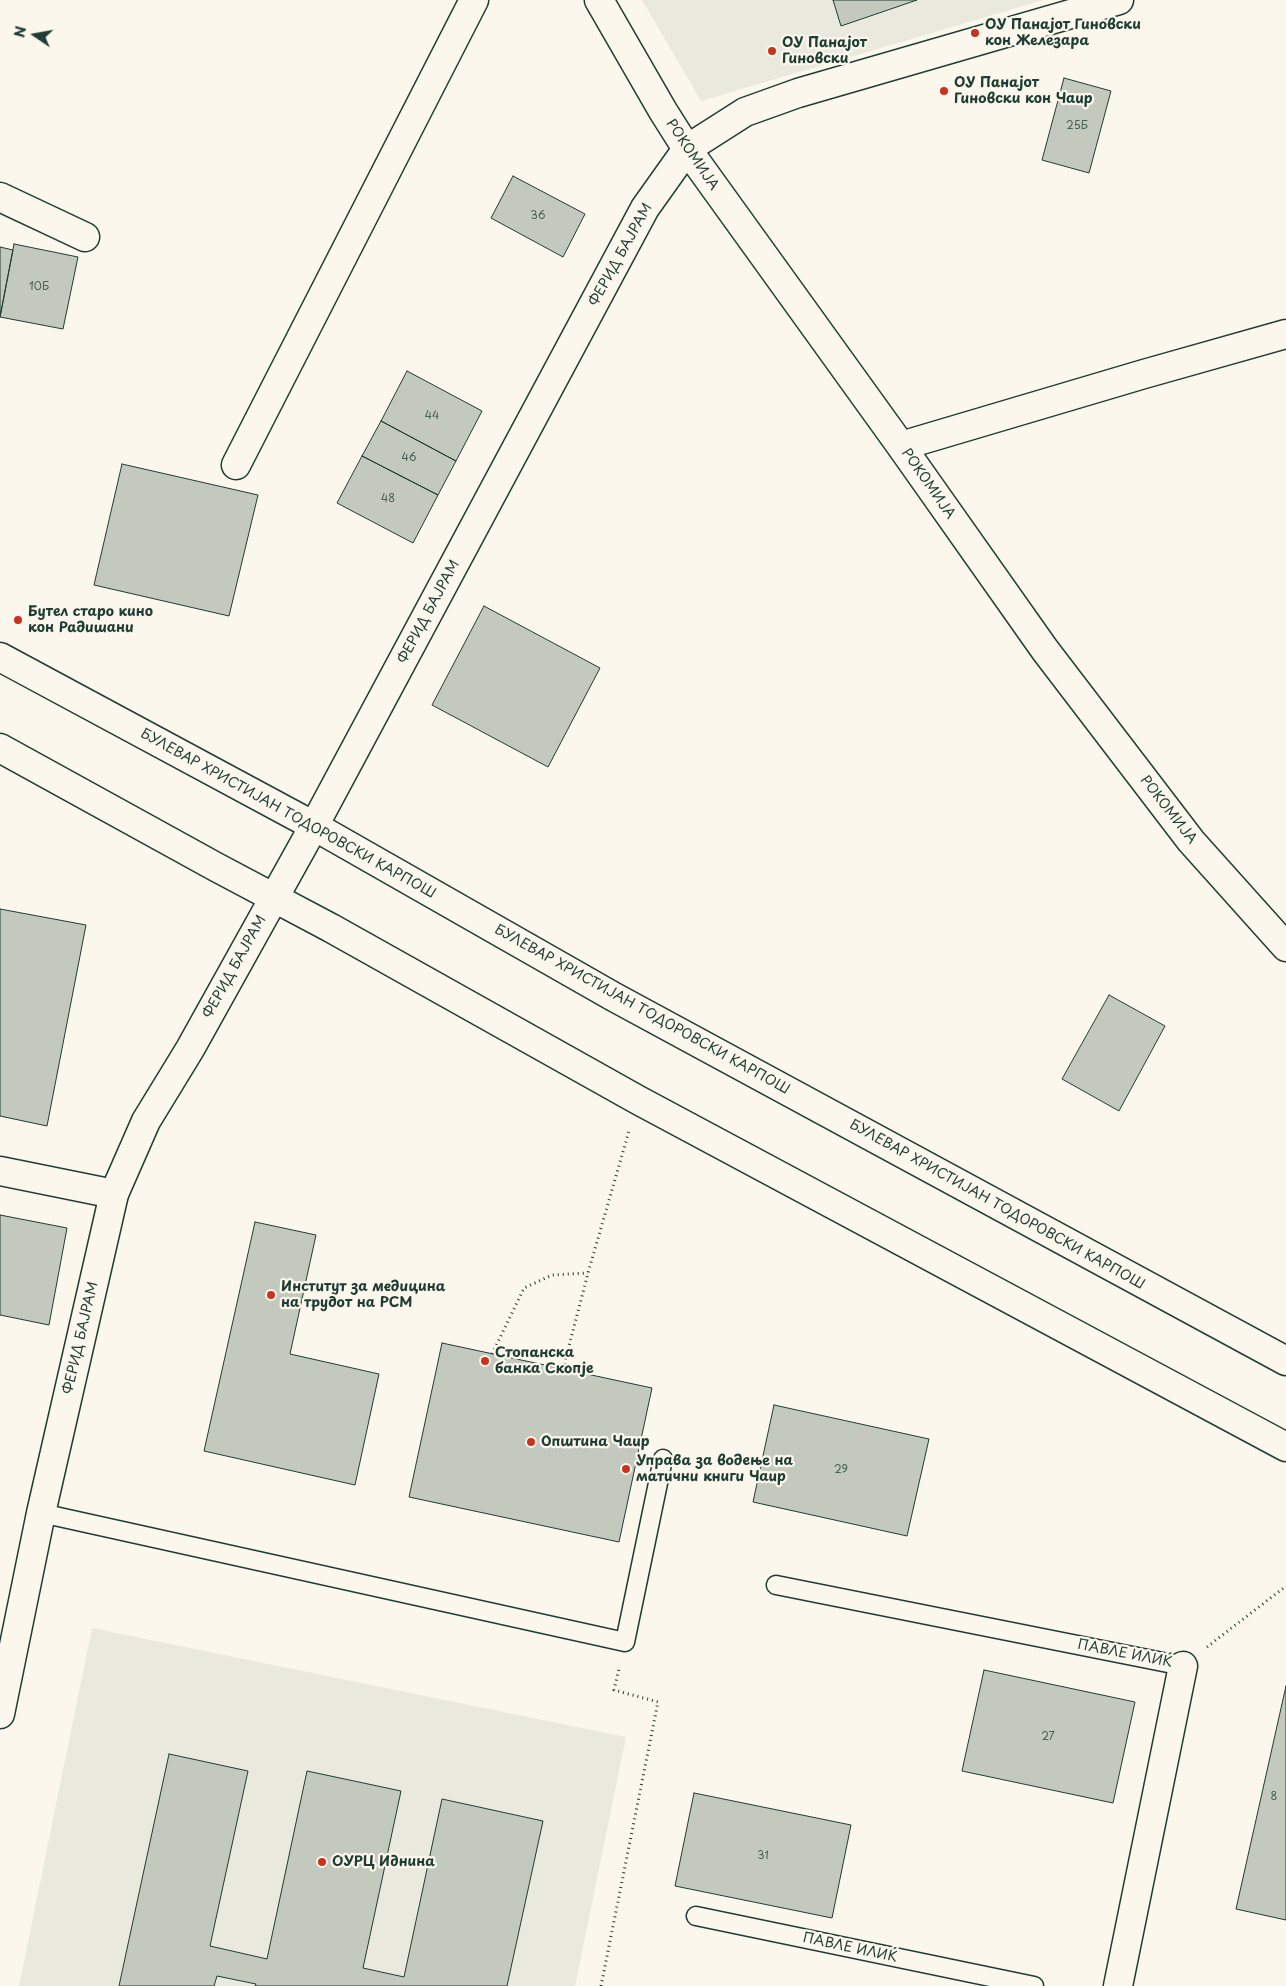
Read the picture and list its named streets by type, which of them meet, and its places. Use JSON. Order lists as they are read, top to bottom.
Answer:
{
  "streets": {
    "street": [
      "РОКОМИЈА",
      "ФЕРИД БАЈРАМ",
      "БУЛЕВАР ХРИСТИЈАН ТОДОРОВСКИ КАРПОШ",
      "ПАВЛЕ ИЛИЌ"
    ]
  },
  "crossings": [
    ["РОКОМИЈА", "ФЕРИД БАЈРАМ"],
    ["ФЕРИД БАЈРАМ", "БУЛЕВАР ХРИСТИЈАН ТОДОРОВСКИ КАРПОШ"]
  ],
  "places": [
    "ОУ Панајот Гиновски кон Железара",
    "ОУ Панајот Гиновски",
    "ОУ Панајот Гиновски кон Чаир",
    "Бутел старо кино кон Радишани",
    "Институт за медицина на трудот на РСМ",
    "Стопанска банка Скопје",
    "Општина Чаир",
    "Управа за водење на матични книги Чаир",
    "ОУРЦ Иднина"
  ],
  "house_numbers": [
    "25Б",
    "36",
    "10Б",
    "44",
    "46",
    "48",
    "29",
    "27",
    "8",
    "31"
  ],
  "north": "left"
}
